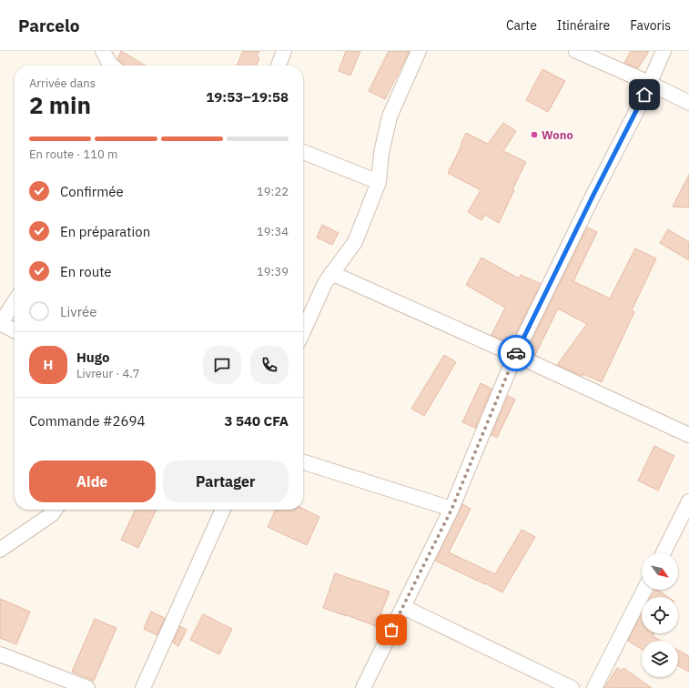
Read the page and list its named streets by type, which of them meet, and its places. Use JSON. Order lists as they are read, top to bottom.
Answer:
{
  "places": ["Wono"],
  "north": "bottom right",
  "page": {
    "header": "Parcelo",
    "nav": ["Carte", "Itinéraire", "Favoris"],
    "heading": ["2 min", "Arrivée dans", "19:53–19:58"],
    "panel": [
      "Hugo",
      "Livreur · 4.7",
      "Commande #2694",
      "3 540 CFA"
    ],
    "bar": "En route · 110 m",
    "list": [
      ["Confirmée", "19:22"],
      ["En préparation", "19:34"],
      ["En route", "19:39"],
      "Livrée"
    ],
    "round": "H",
    "buttons": ["Aide", "Partager"]
  }
}
